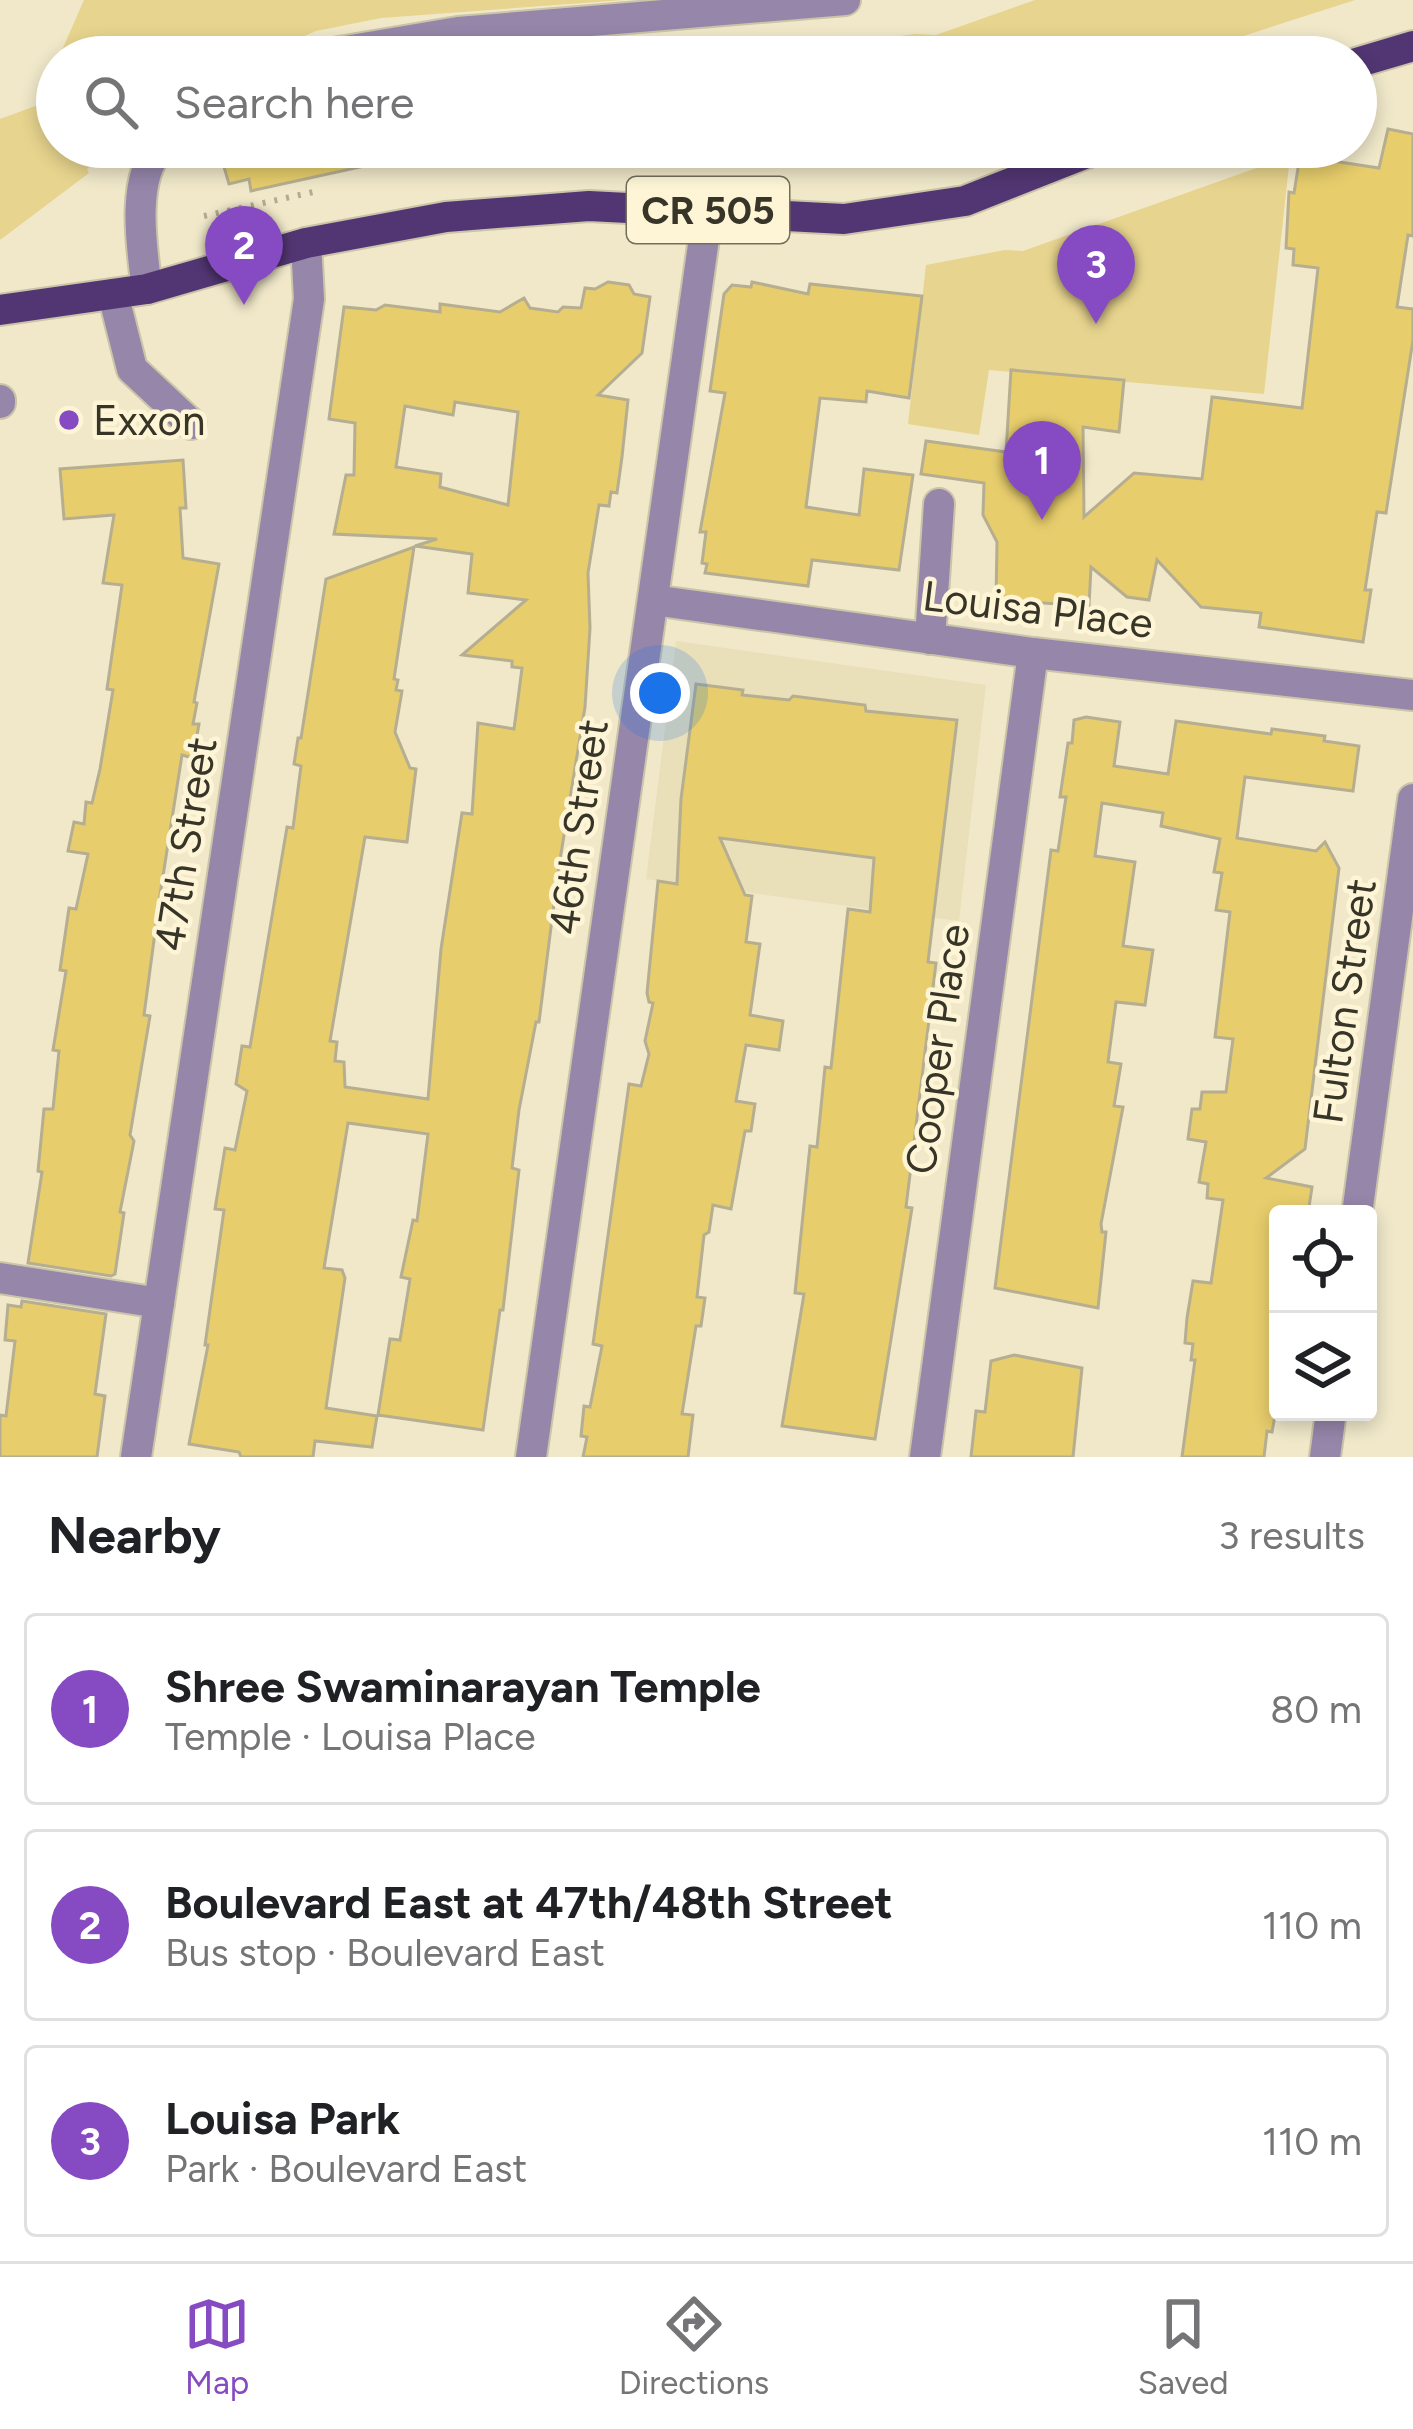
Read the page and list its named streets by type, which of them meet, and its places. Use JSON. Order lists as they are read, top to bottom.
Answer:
{
  "streets": {
    "main road": ["CR 505"],
    "street": [
      "Louisa Place",
      "46th Street",
      "47th Street",
      "Fulton Street",
      "Cooper Place"
    ]
  },
  "crossings": [
    ["CR 505", "46th Street"],
    ["CR 505", "47th Street"],
    ["Louisa Place", "46th Street"],
    ["Louisa Place", "Cooper Place"]
  ],
  "places": ["Exxon"],
  "page": {
    "search": "Search here",
    "pins": ["2", "3", "1"],
    "heading": ["Nearby", "3 results"],
    "list": [
      {
        "mark": "1",
        "name": "Shree Swaminarayan Temple",
        "note": "Temple · Louisa Place",
        "value": "80 m"
      },
      {
        "mark": "2",
        "name": "Boulevard East at 47th/48th Street",
        "note": "Bus stop · Boulevard East",
        "value": "110 m"
      },
      {
        "mark": "3",
        "name": "Louisa Park",
        "note": "Park · Boulevard East",
        "value": "110 m"
      }
    ],
    "nav": ["Map", "Directions", "Saved"]
  }
}
